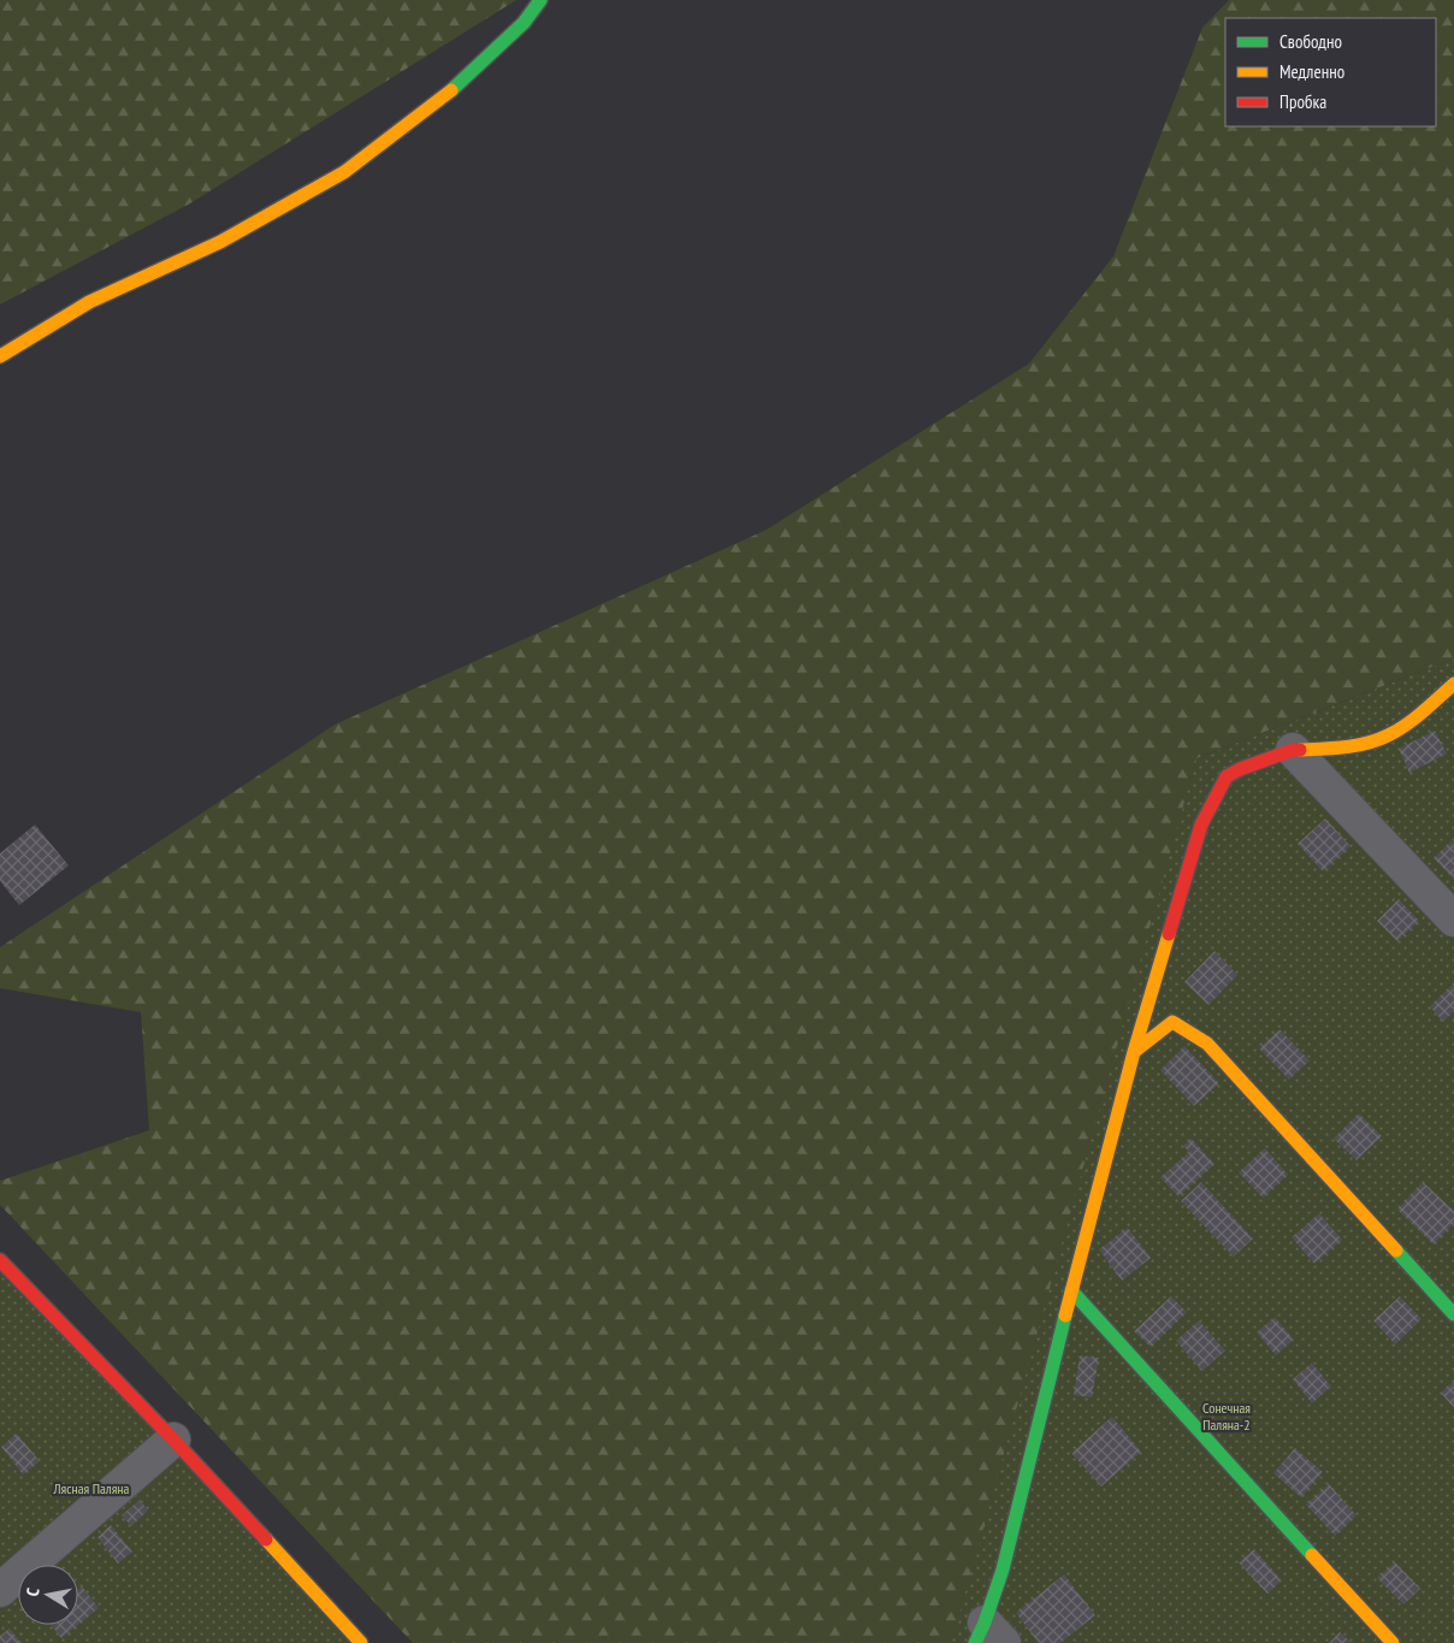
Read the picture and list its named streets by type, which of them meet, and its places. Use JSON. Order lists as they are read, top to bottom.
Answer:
{
  "parks": ["Сонечная Паляна-2", "Лясная Паляна"],
  "legend": ["Свободно", "Медленно", "Пробка"],
  "north": "left"
}
